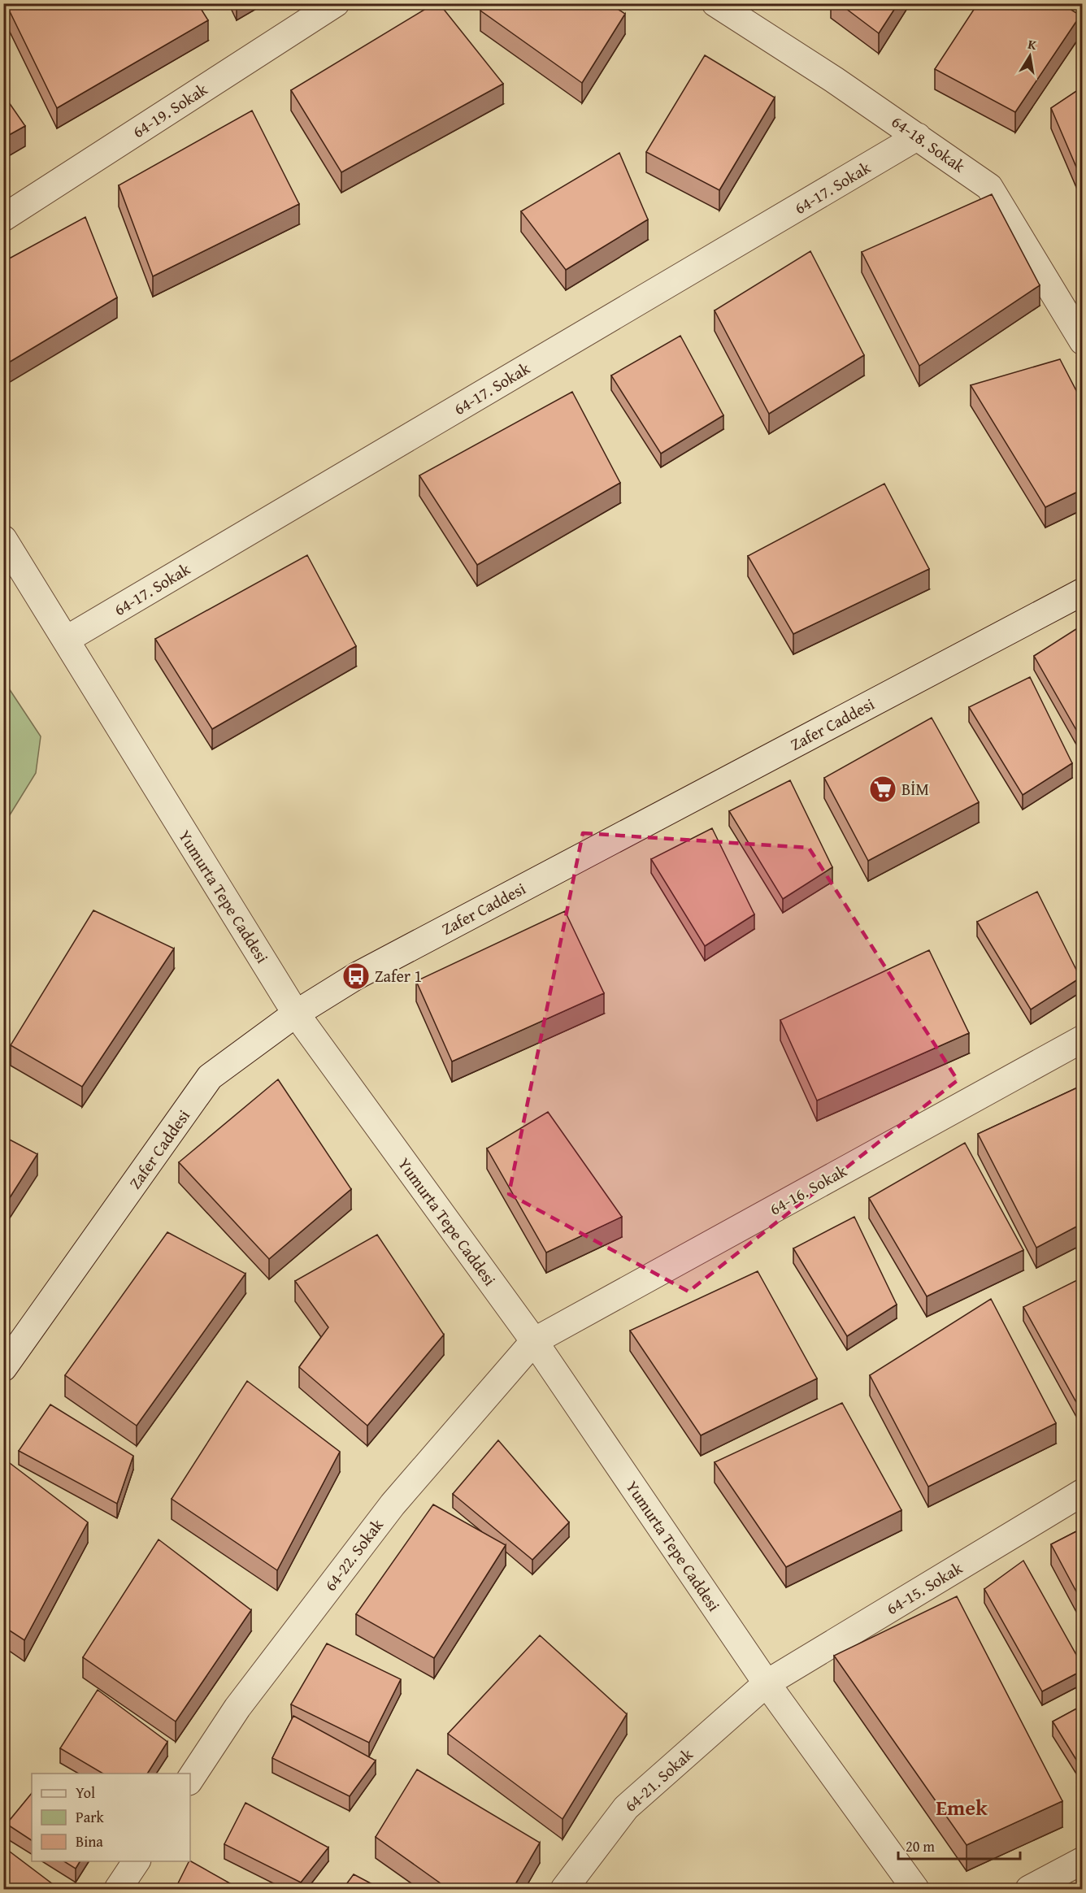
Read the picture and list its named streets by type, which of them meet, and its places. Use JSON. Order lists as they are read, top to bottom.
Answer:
{
  "streets": {
    "street": [
      "64-19. Sokak",
      "64-18. Sokak",
      "64-17. Sokak",
      "Zafer Caddesi",
      "Yumurta Tepe Caddesi",
      "64-16. Sokak",
      "64-22. Sokak",
      "64-15. Sokak",
      "64-21. Sokak"
    ]
  },
  "crossings": [
    ["64-18. Sokak", "64-17. Sokak"],
    ["64-17. Sokak", "Yumurta Tepe Caddesi"],
    ["Zafer Caddesi", "Yumurta Tepe Caddesi"],
    ["Yumurta Tepe Caddesi", "64-16. Sokak"],
    ["Yumurta Tepe Caddesi", "64-22. Sokak"],
    ["Yumurta Tepe Caddesi", "64-15. Sokak"],
    ["Yumurta Tepe Caddesi", "64-21. Sokak"],
    ["64-16. Sokak", "64-22. Sokak"],
    ["64-15. Sokak", "64-21. Sokak"]
  ],
  "districts": ["Emek"],
  "places": {
    "supermarket": ["BİM"],
    "bus stop": ["Zafer 1"]
  },
  "legend": ["Yol", "Park", "Bina"],
  "scale_bar": "20 m",
  "north": "top"
}
